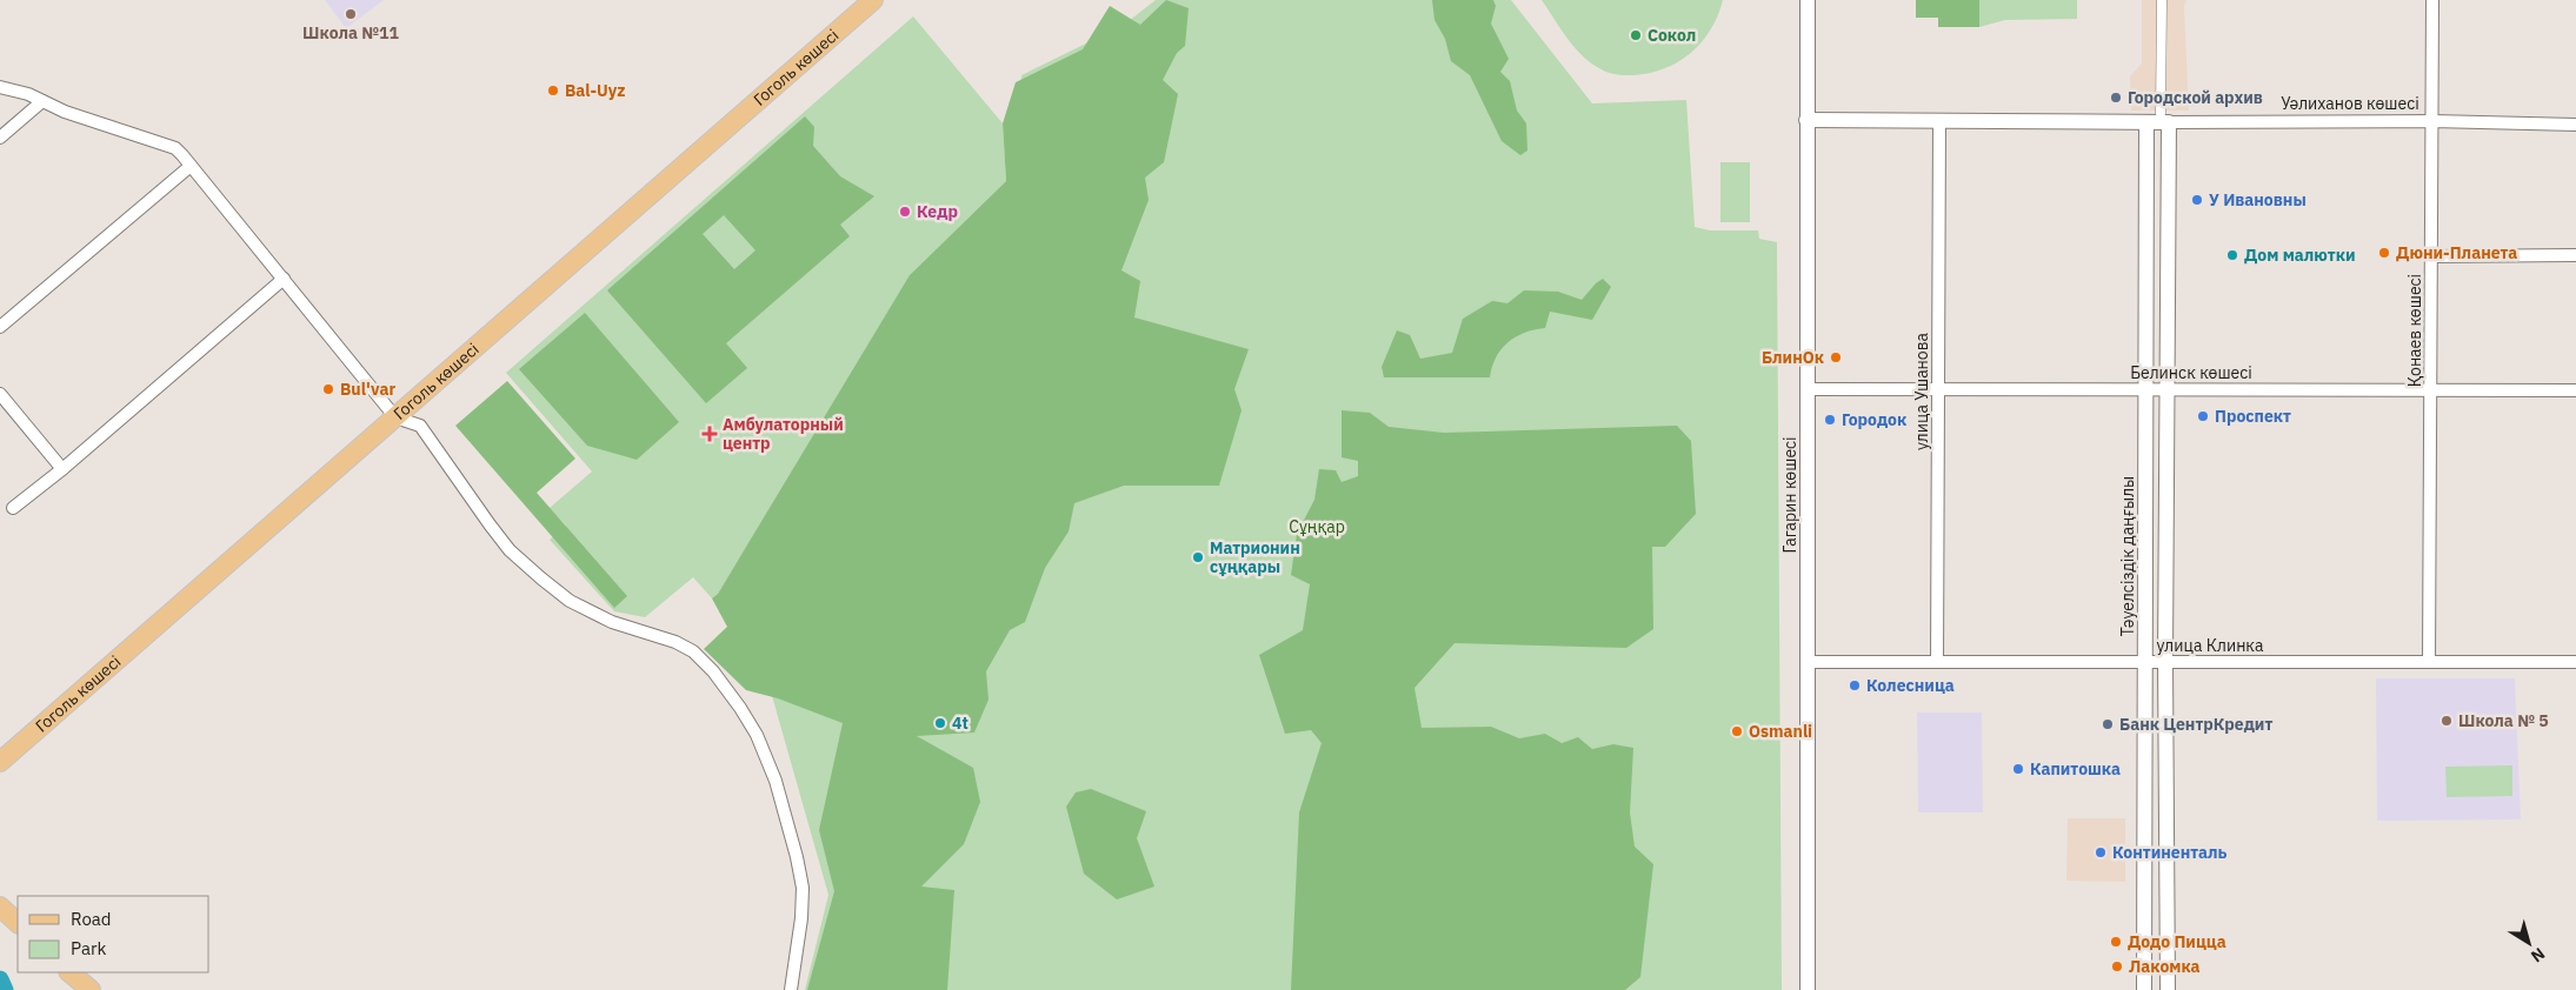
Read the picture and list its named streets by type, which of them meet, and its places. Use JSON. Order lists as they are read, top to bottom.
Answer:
{
  "streets": {
    "main road": ["Гоголь көшесі"],
    "street": [
      "Уәлиханов көшесі",
      "Қонаев көшесі",
      "Белинск көшесі",
      "улица Ушанова",
      "Гагарин көшесі",
      "Тәуелсіздік даңғылы",
      "улица Клинка"
    ]
  },
  "crossings": [
    ["Уәлиханов көшесі", "Қонаев көшесі"],
    ["Уәлиханов көшесі", "улица Ушанова"],
    ["Уәлиханов көшесі", "Гагарин көшесі"],
    ["Уәлиханов көшесі", "Тәуелсіздік даңғылы"],
    ["Қонаев көшесі", "Белинск көшесі"],
    ["Қонаев көшесі", "улица Клинка"],
    ["Белинск көшесі", "улица Ушанова"],
    ["Белинск көшесі", "Гагарин көшесі"],
    ["Белинск көшесі", "Тәуелсіздік даңғылы"],
    ["улица Ушанова", "улица Клинка"],
    ["Гагарин көшесі", "улица Клинка"],
    ["Тәуелсіздік даңғылы", "улица Клинка"]
  ],
  "parks": ["Сұңқар"],
  "places": {
    "other": [
      "Школа №11",
      "Сокол",
      "Bal-Uyz",
      "Городской архив",
      "У Ивановны",
      "Кедр",
      "Дюни-Планета",
      "Дом малютки",
      "БлинОк",
      "Bul'var",
      "Проспект",
      "Городок",
      "Матрионин сұңқары",
      "Колесница",
      "Школа № 5",
      "4t",
      "Банк ЦентрКредит",
      "Osmanli",
      "Капитошка",
      "Континенталь",
      "Додо Пицца",
      "Лакомка"
    ],
    "health": ["Амбулаторный центр"]
  },
  "legend": ["Road", "Park"],
  "north": "bottom right"
}
